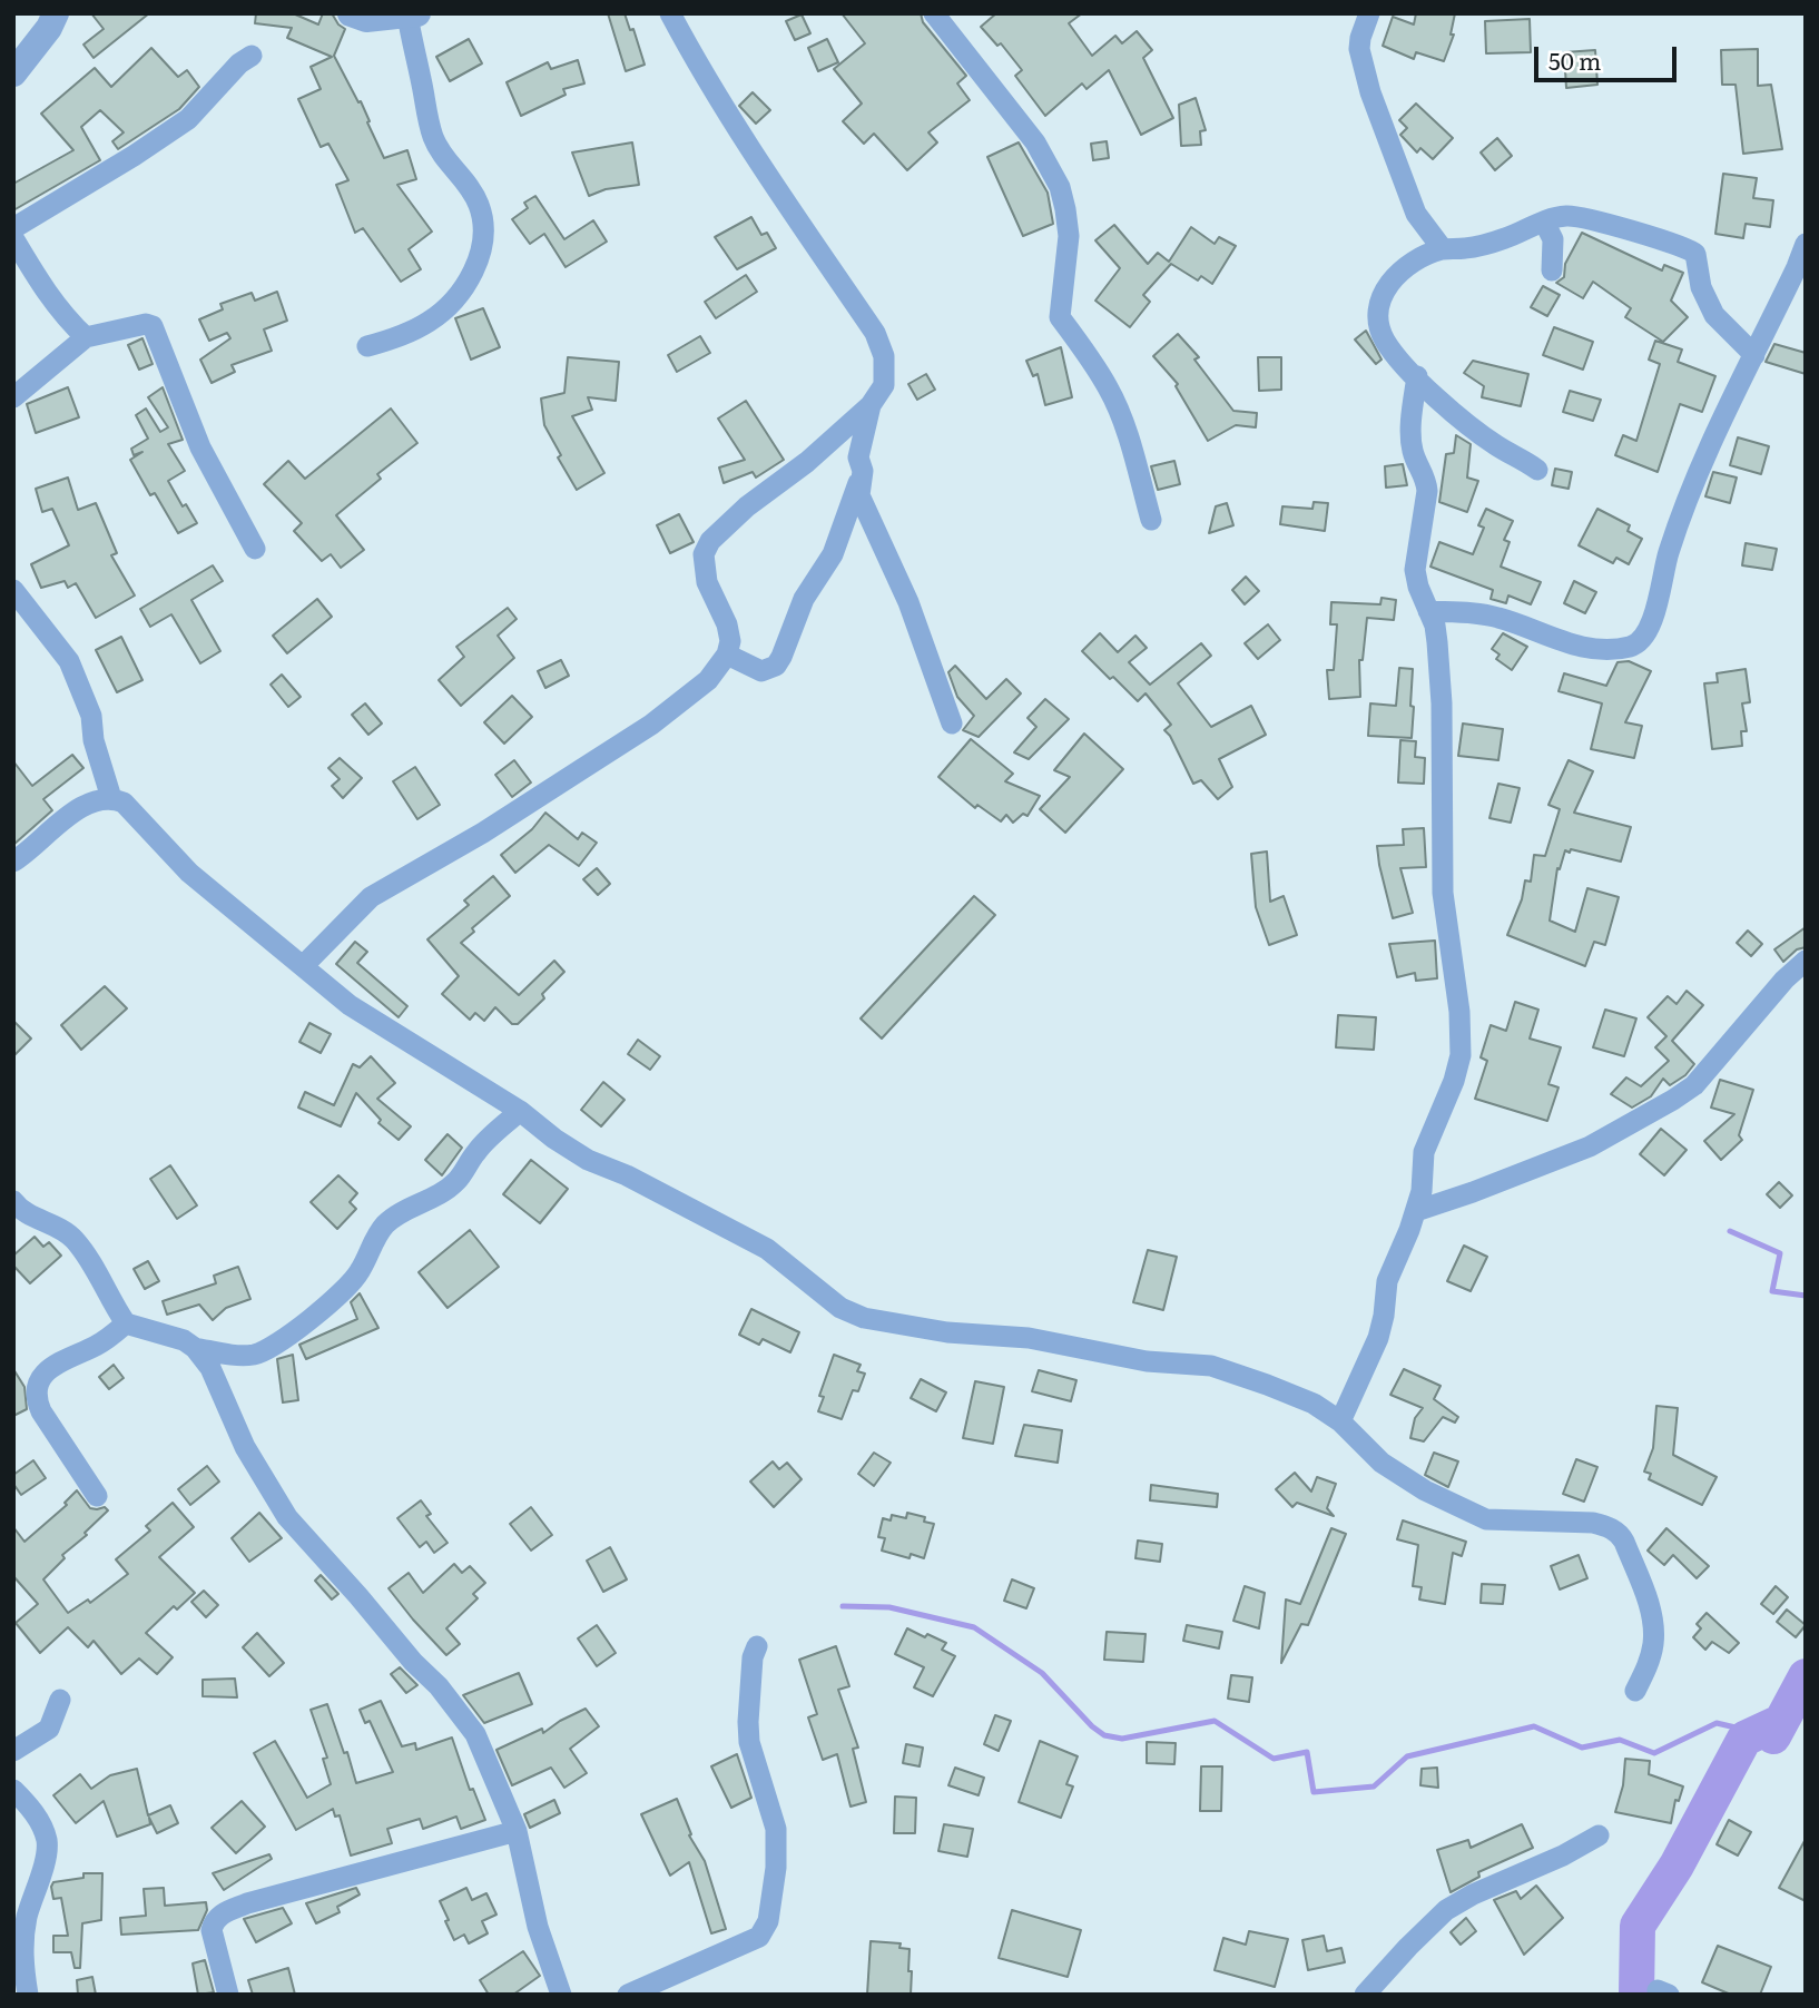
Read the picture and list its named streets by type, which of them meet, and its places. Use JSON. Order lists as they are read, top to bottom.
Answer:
{
  "scale_bar": "50 m"
}
